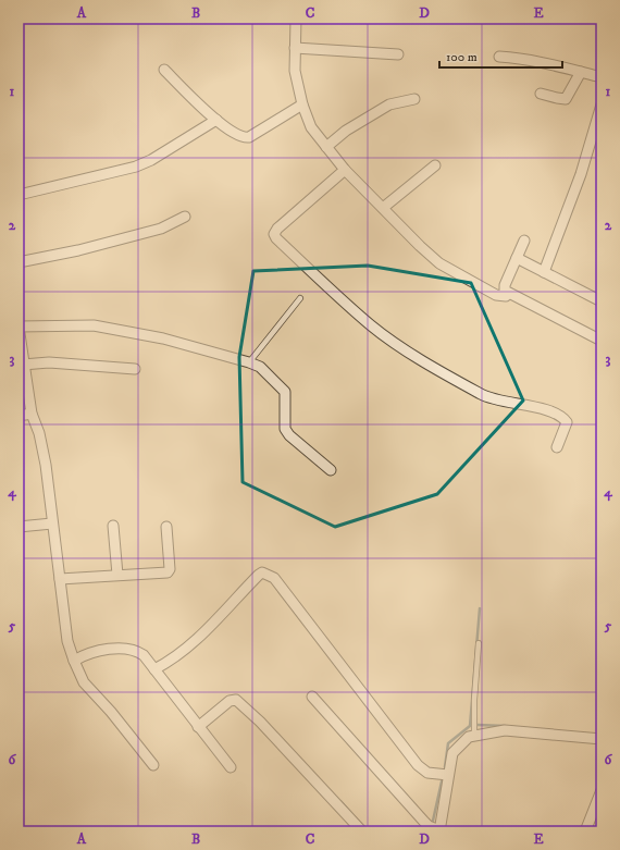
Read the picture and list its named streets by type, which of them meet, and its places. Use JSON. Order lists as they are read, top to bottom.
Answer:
{
  "scale_bar": "100 m",
  "grid": {
    "columns": [
      "A",
      "B",
      "C",
      "D",
      "E"
    ],
    "rows": [
      "1",
      "2",
      "3",
      "4",
      "5",
      "6"
    ]
  }
}
